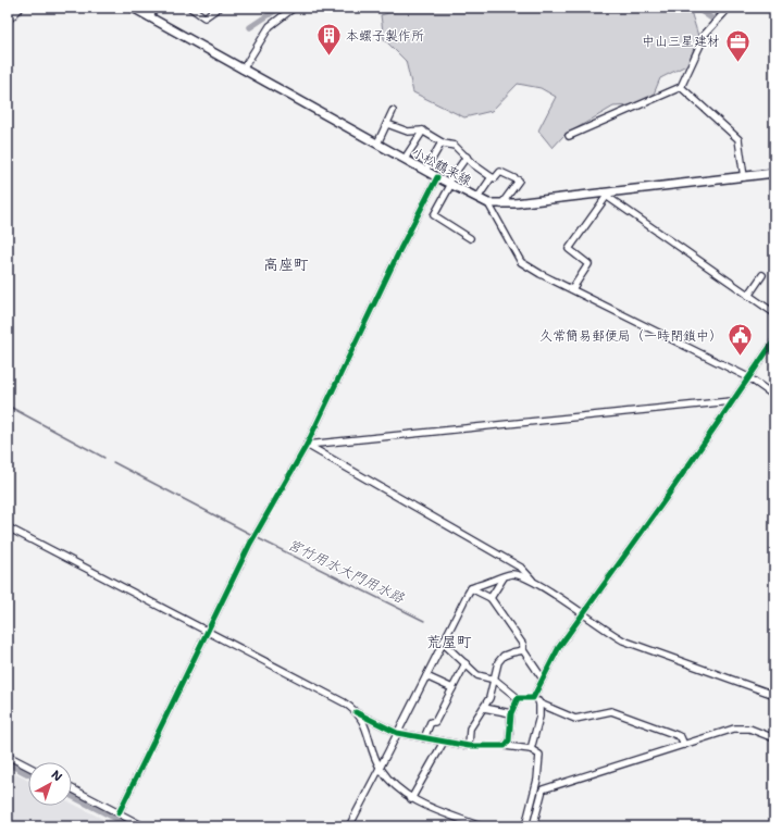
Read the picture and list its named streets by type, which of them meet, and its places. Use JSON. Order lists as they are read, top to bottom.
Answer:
{
  "streets": {
    "main road": ["小松鶴来線"]
  },
  "districts": ["高座町", "荒屋町"],
  "water": ["宮竹用水大門用水路"],
  "places": {
    "building": ["本螺子製作所"],
    "office": ["中山三星建材"],
    "public building": ["久常簡易郵便局（一時閉鎖中）"]
  },
  "north": "top right"
}
